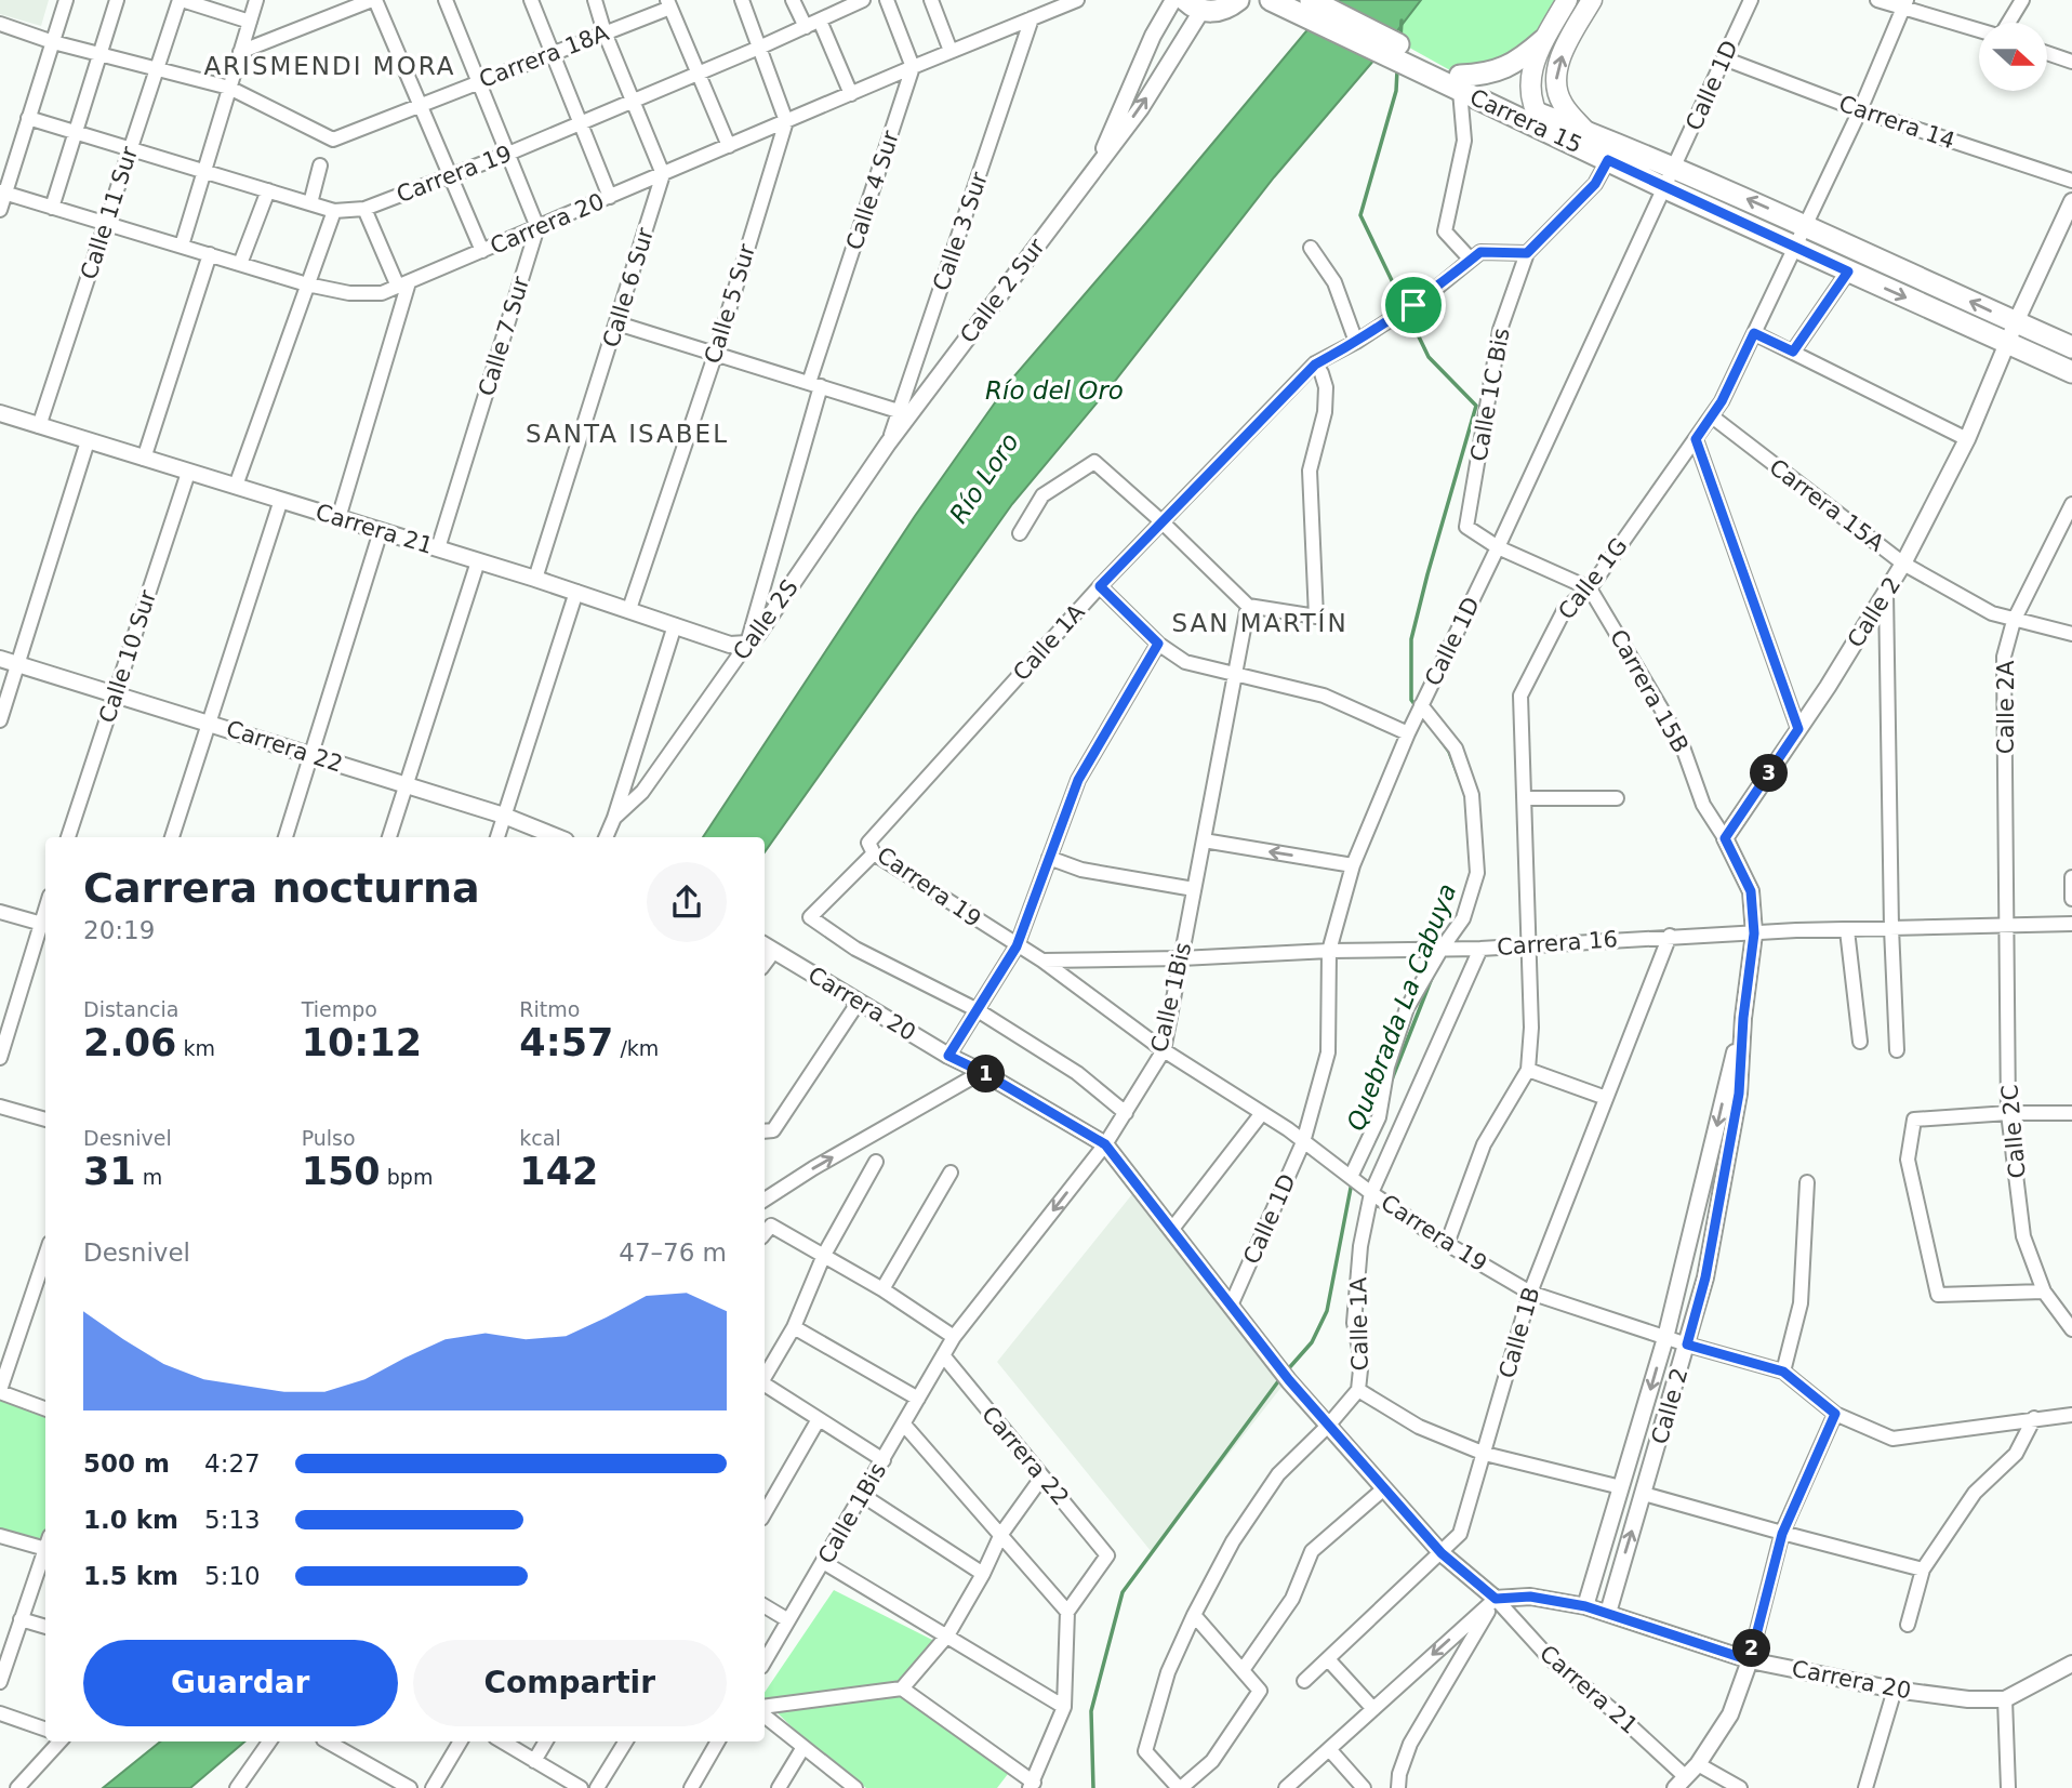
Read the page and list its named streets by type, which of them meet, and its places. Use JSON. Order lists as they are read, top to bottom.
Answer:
{
  "streets": {
    "main road": ["Carrera 15"],
    "street": [
      "Carrera 18A",
      "Calle 1D",
      "Carrera 14",
      "Carrera 19",
      "Calle 4 Sur",
      "Calle 11 Sur",
      "Carrera 20",
      "Calle 3 Sur",
      "Calle 6 Sur",
      "Calle 2 Sur",
      "Calle 5 Sur",
      "Calle 7 Sur",
      "Calle 1C Bis",
      "Carrera 15A",
      "Carrera 21",
      "Calle 1G",
      "Calle 2",
      "Calle 2S",
      "Calle 1A",
      "Calle 10 Sur",
      "Carrera 15B",
      "Calle 2A",
      "Carrera 22",
      "Carrera 16",
      "Calle 1Bis",
      "Calle 2C",
      "Calle 1B"
    ]
  },
  "crossings": [
    ["Calle 1D", "Carrera 15"],
    ["Calle 1D", "Carrera 14"],
    ["Calle 1D", "Carrera 19"],
    ["Calle 1D", "Carrera 20"],
    ["Calle 1D", "Calle 1C Bis"],
    ["Calle 1D", "Carrera 16"],
    ["Carrera 15", "Calle 1C Bis"],
    ["Carrera 15", "Calle 1G"],
    ["Carrera 15", "Calle 2"],
    ["Carrera 14", "Calle 1G"],
    ["Carrera 19", "Calle 11 Sur"],
    ["Carrera 19", "Calle 1G"],
    ["Carrera 19", "Calle 2"],
    ["Carrera 19", "Calle 1A"],
    ["Carrera 19", "Carrera 16"],
    ["Carrera 19", "Calle 1Bis"],
    ["Carrera 19", "Calle 1B"],
    ["Calle 4 Sur", "Carrera 20"],
    ["Calle 4 Sur", "Carrera 21"],
    ["Calle 4 Sur", "Calle 2S"],
    ["Calle 11 Sur", "Carrera 20"],
    ["Calle 11 Sur", "Carrera 21"],
    ["Carrera 20", "Calle 3 Sur"],
    ["Carrera 20", "Calle 6 Sur"],
    ["Carrera 20", "Calle 5 Sur"],
    ["Carrera 20", "Calle 7 Sur"],
    ["Carrera 20", "Carrera 21"],
    ["Carrera 20", "Calle 2"],
    ["Carrera 20", "Calle 1A"],
    ["Carrera 20", "Calle 1Bis"],
    ["Carrera 20", "Calle 1B"],
    ["Calle 3 Sur", "Calle 2 Sur"],
    ["Calle 3 Sur", "Calle 2S"],
    ["Calle 6 Sur", "Carrera 21"],
    ["Calle 2 Sur", "Calle 2S"],
    ["Calle 5 Sur", "Carrera 21"],
    ["Calle 7 Sur", "Carrera 21"],
    ["Calle 1C Bis", "Calle 1A"],
    ["Carrera 15A", "Calle 1G"],
    ["Carrera 15A", "Calle 2"],
    ["Carrera 15A", "Calle 2A"],
    ["Carrera 21", "Calle 2S"],
    ["Carrera 21", "Calle 10 Sur"],
    ["Calle 1G", "Carrera 15B"],
    ["Calle 1G", "Carrera 16"],
    ["Calle 2", "Carrera 15B"],
    ["Calle 2", "Carrera 16"],
    ["Calle 1A", "Carrera 16"],
    ["Calle 10 Sur", "Carrera 22"],
    ["Calle 2A", "Carrera 16"],
    ["Calle 2A", "Calle 2C"],
    ["Carrera 22", "Calle 1Bis"],
    ["Carrera 16", "Calle 1Bis"],
    ["Carrera 16", "Calle 2C"],
    ["Carrera 16", "Calle 1B"]
  ],
  "districts": ["ARISMENDI MORA", "SANTA ISABEL", "SAN MARTÍN"],
  "water": ["Río del Oro", "Río Loro", "Quebrada La Cabuya"],
  "north": "right",
  "page": {
    "pins": ["3", "1", "2"],
    "heading": ["Carrera nocturna", "20:19"],
    "stats": [
      ["Distancia", "2.06 km"],
      ["Tiempo", "10:12"],
      ["Ritmo", "4:57 /km"],
      ["Desnivel", "31 m"],
      ["Pulso", "150 bpm"],
      ["kcal", "142"]
    ],
    "chart": ["Desnivel", "47–76 m"],
    "list": [
      {
        "name": "500 m",
        "note": "4:27"
      },
      {
        "name": "1.0 km",
        "note": "5:13"
      },
      {
        "name": "1.5 km",
        "note": "5:10"
      }
    ],
    "buttons": ["Guardar", "Compartir"]
  }
}
